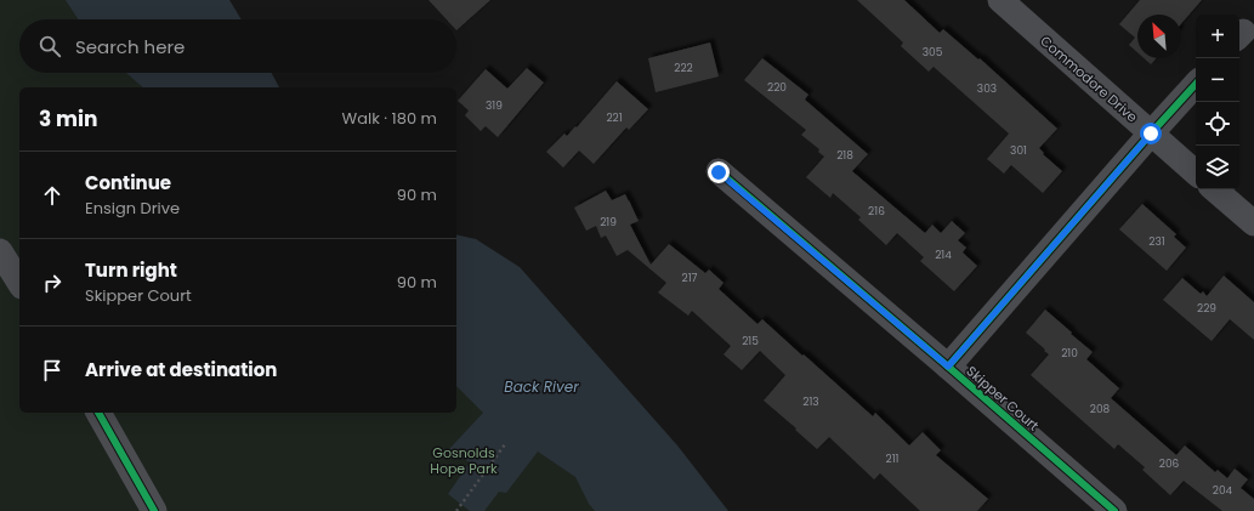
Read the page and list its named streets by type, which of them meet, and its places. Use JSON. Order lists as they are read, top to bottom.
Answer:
{
  "streets": {
    "street": ["Commodore Drive", "Skipper Court"]
  },
  "water": ["Back River"],
  "parks": ["Gosnolds Hope Park"],
  "house_numbers": [
    "305",
    "222",
    "220",
    "303",
    "319",
    "221",
    "301",
    "218",
    "216",
    "219",
    "231",
    "214",
    "217",
    "229",
    "215",
    "210",
    "213",
    "208",
    "211",
    "206",
    "204"
  ],
  "north": "top left",
  "page": {
    "map_buttons": ["+", "−"],
    "search": "Search here",
    "heading": ["3 min", "Walk · 180 m"],
    "list": [
      ["Continue", "Ensign Drive", "90 m"],
      ["Turn right", "Skipper Court", "90 m"],
      "Arrive at destination"
    ]
  }
}
